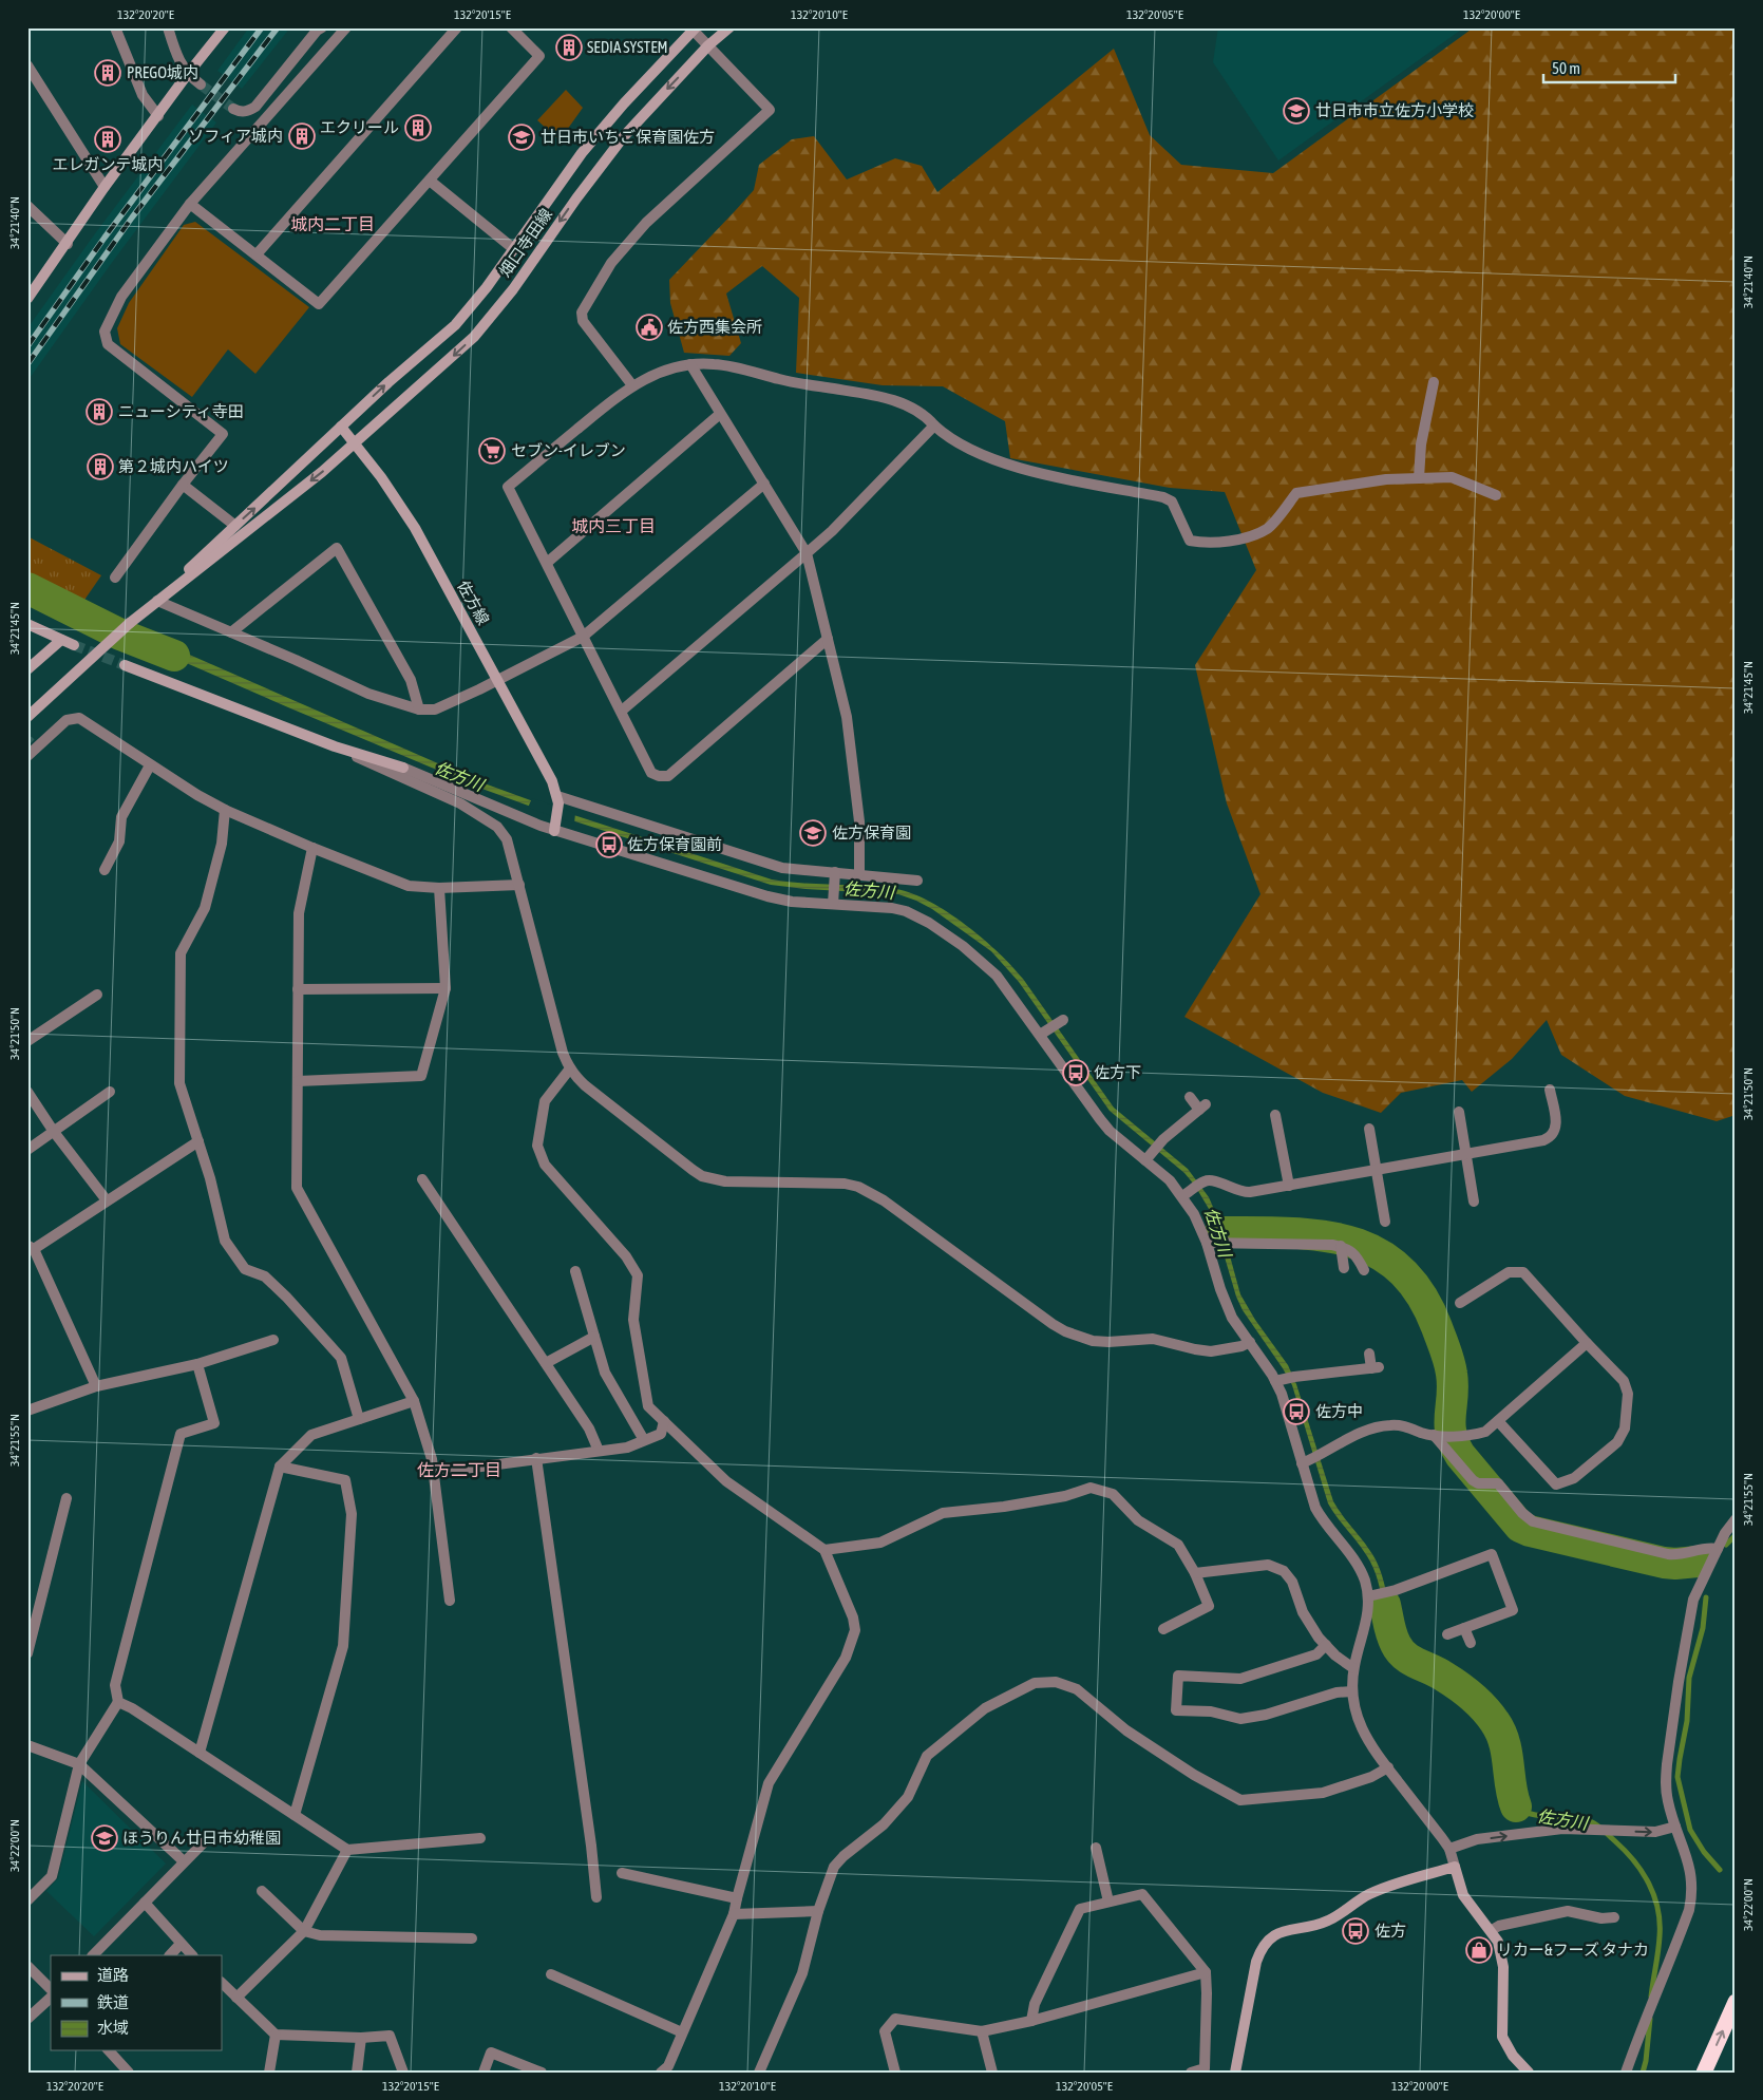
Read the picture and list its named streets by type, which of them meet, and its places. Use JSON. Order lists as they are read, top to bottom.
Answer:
{
  "streets": {
    "street": ["畑口寺田線", "佐方線"]
  },
  "crossings": [
    ["畑口寺田線", "佐方線"]
  ],
  "districts": ["城内二丁目", "城内三丁目", "佐方二丁目"],
  "water": ["佐方川"],
  "places": {
    "building": [
      "SEDIA SYSTEM",
      "PREGO城内",
      "エクリール",
      "ソフィア城内",
      "エレガンテ城内",
      "ニューシティ寺田",
      "第２城内ハイツ"
    ],
    "school or university": [
      "廿日市市立佐方小学校",
      "廿日市いちご保育園佐方",
      "佐方保育園",
      "ほうりん廿日市幼稚園"
    ],
    "public building": ["佐方西集会所"],
    "supermarket": ["セブン-イレブン"],
    "bus stop": [
      "佐方保育園前",
      "佐方下",
      "佐方中",
      "佐方"
    ],
    "shop": ["リカー&フーズ タナカ"]
  },
  "legend": ["道路", "鉄道", "水域"],
  "scale_bar": "50 m",
  "coordinates": [
    "132°20'20\"E",
    "132°20'15\"E",
    "132°20'10\"E",
    "132°20'05\"E",
    "132°20'00\"E",
    "34°21'40\"N",
    "34°21'45\"N",
    "34°21'50\"N",
    "34°21'55\"N",
    "34°22'00\"N"
  ]
}
